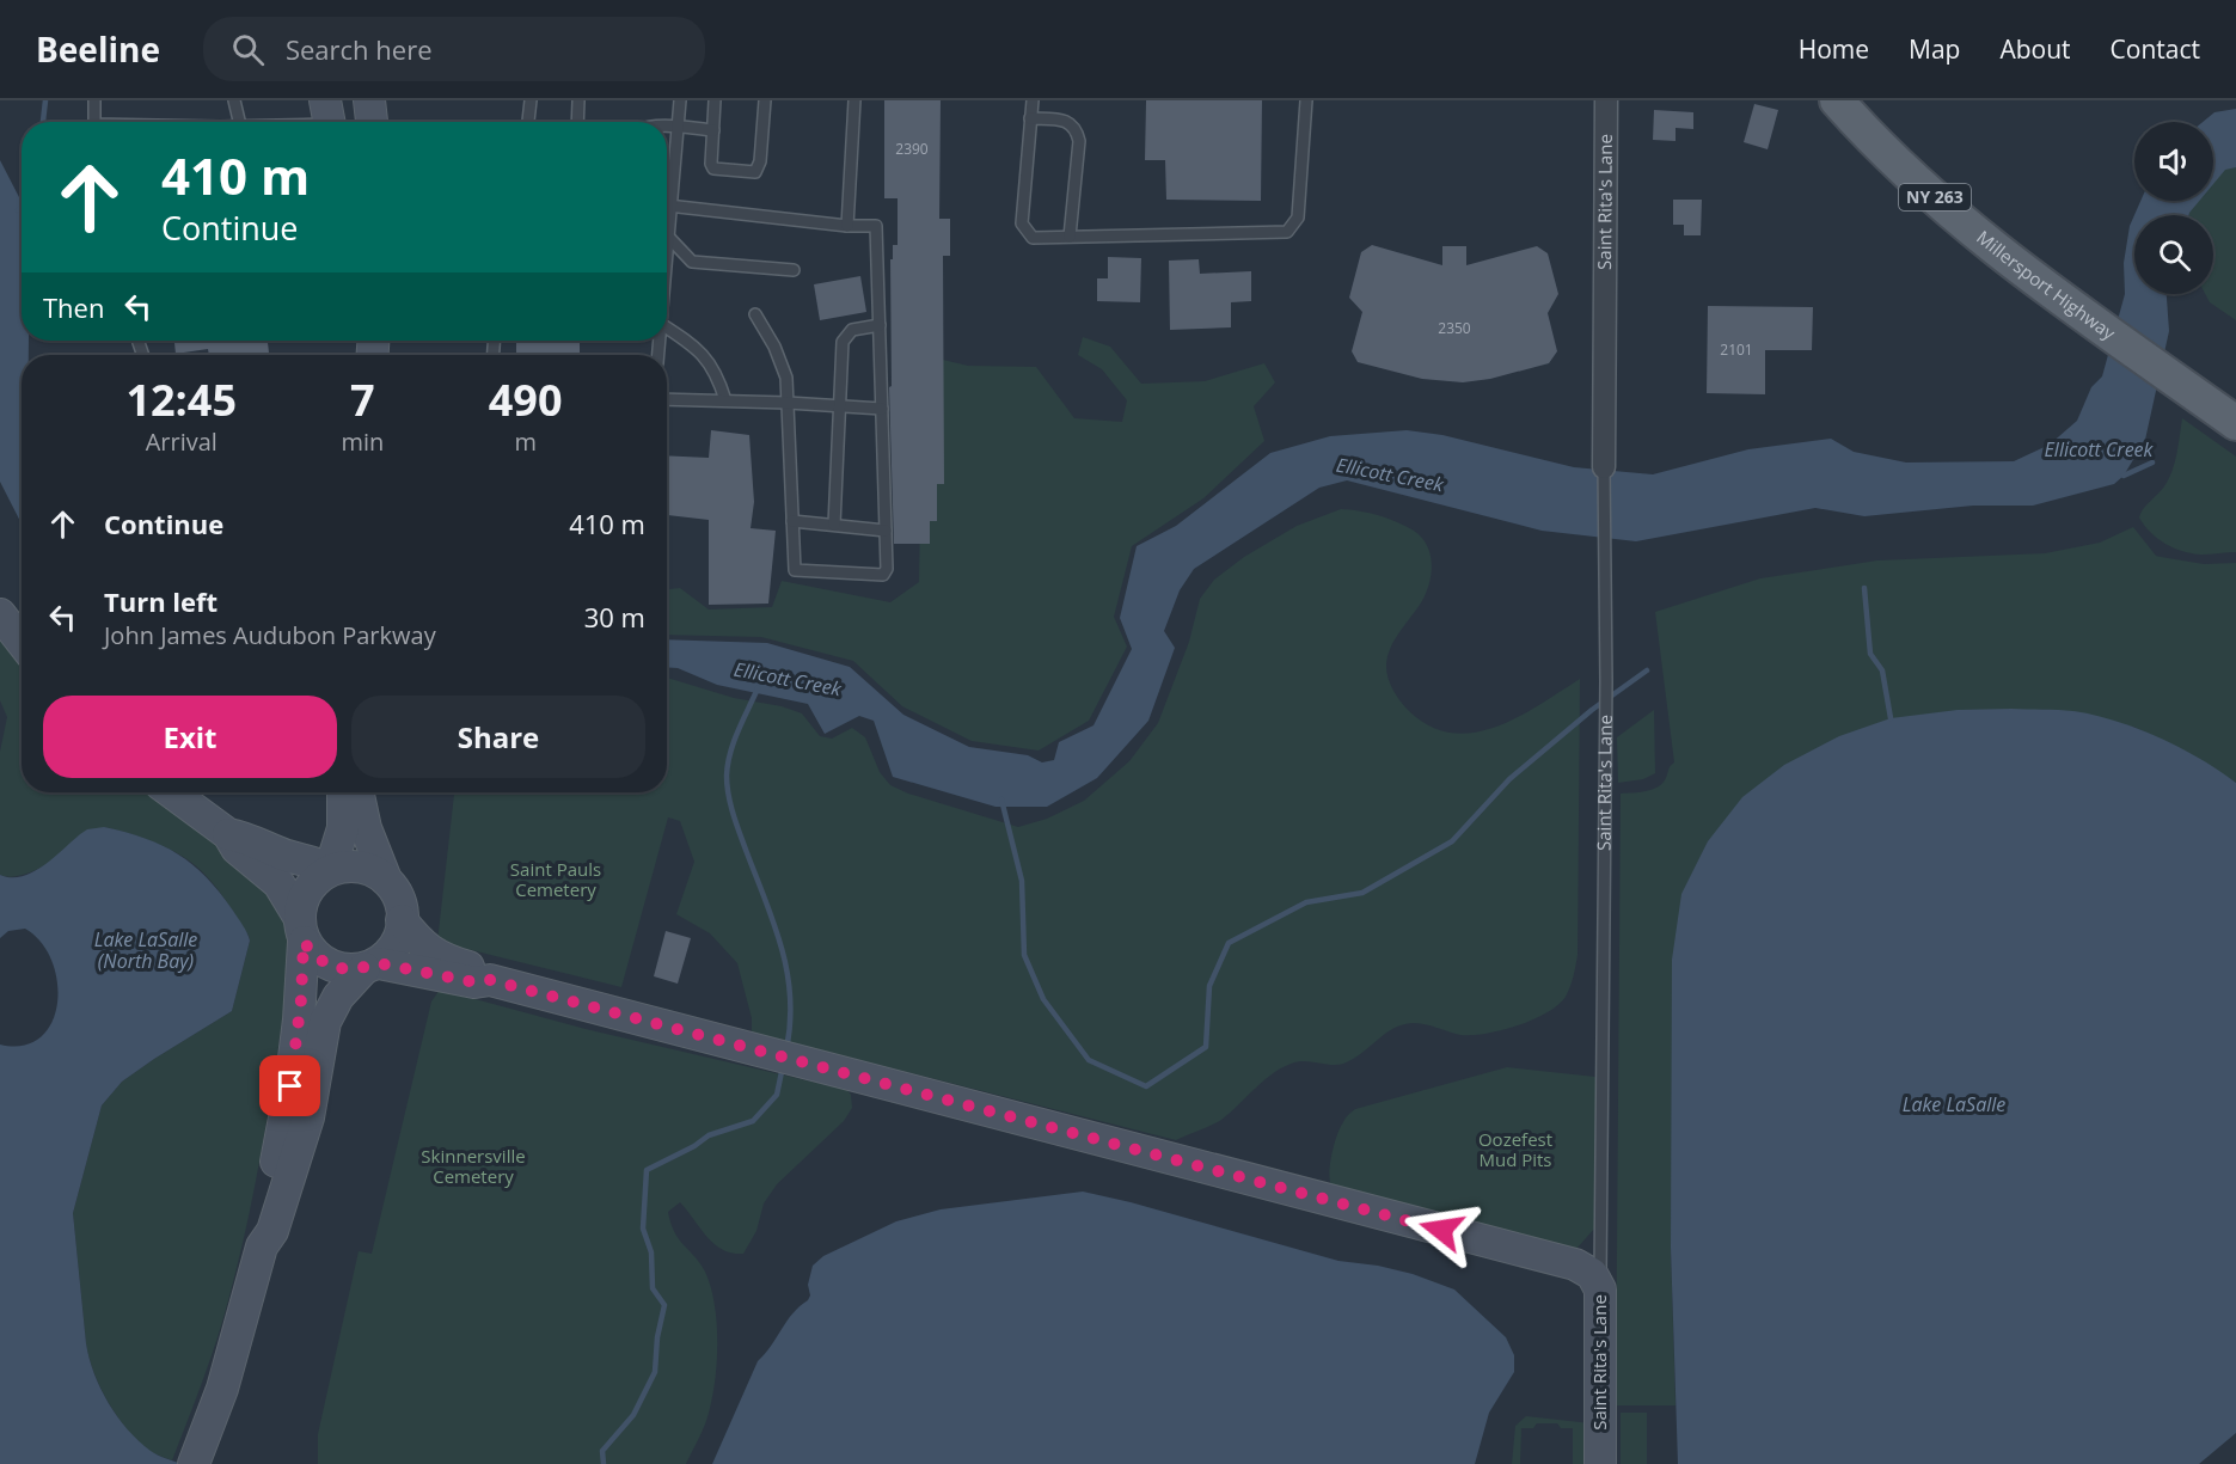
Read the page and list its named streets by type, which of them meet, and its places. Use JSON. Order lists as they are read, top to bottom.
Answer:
{
  "streets": {
    "main road": ["NY 263", "Millersport Highway"],
    "street": ["Saint Rita's Lane"]
  },
  "water": ["Ellicott Creek", "Lake LaSalle (North Bay)", "Lake LaSalle"],
  "parks": ["Saint Pauls Cemetery", "Oozefest Mud Pits", "Skinnersville Cemetery"],
  "house_numbers": ["2390", "2350", "2101"],
  "page": {
    "header": "Beeline",
    "search": "Search here",
    "nav": [
      "Home",
      "Map",
      "About",
      "Contact"
    ],
    "turn": ["410 m", "Continue"],
    "then": "Then",
    "eta": [
      "12:45",
      "Arrival",
      "7",
      "min",
      "490",
      "m"
    ],
    "list": [
      {
        "name": "Continue",
        "value": "410 m"
      },
      {
        "name": "Turn left",
        "note": "John James Audubon Parkway",
        "value": "30 m"
      }
    ],
    "buttons": ["Exit", "Share"]
  }
}
